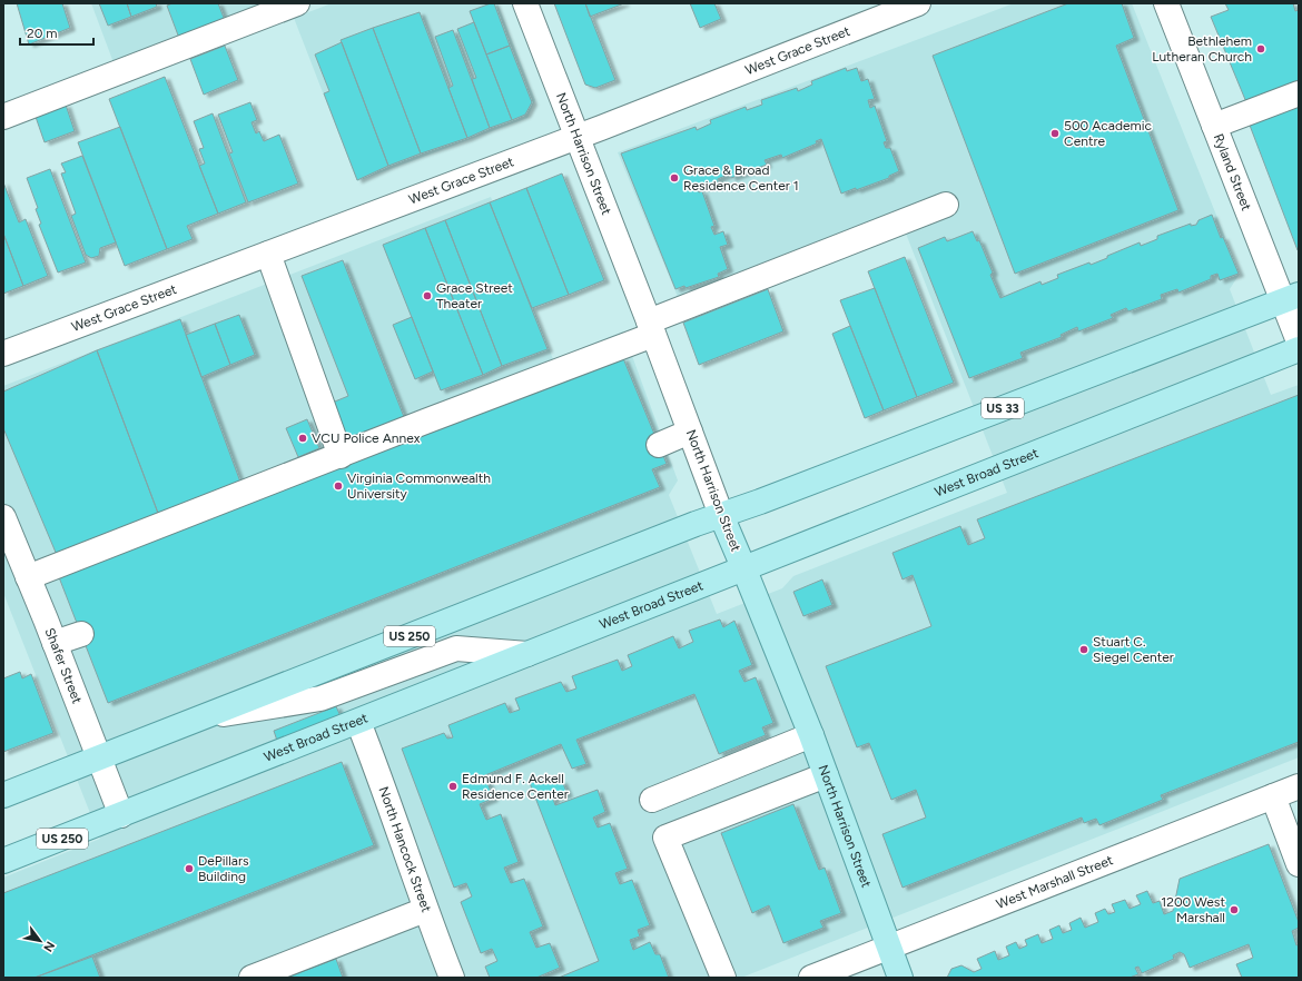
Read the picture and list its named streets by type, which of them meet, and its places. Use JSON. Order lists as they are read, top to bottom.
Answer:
{
  "streets": {
    "main road": [
      "North Harrison Street",
      "US 33",
      "West Broad Street",
      "US 250"
    ],
    "street": [
      "West Grace Street",
      "Ryland Street",
      "Shafer Street",
      "North Hancock Street",
      "West Marshall Street"
    ]
  },
  "crossings": [
    ["West Grace Street", "North Harrison Street"],
    ["North Harrison Street", "US 33"],
    ["North Harrison Street", "West Broad Street"],
    ["North Harrison Street", "US 250"],
    ["North Harrison Street", "West Marshall Street"],
    ["Ryland Street", "US 33"],
    ["US 33", "US 250"],
    ["West Broad Street", "Shafer Street"],
    ["West Broad Street", "North Hancock Street"],
    ["US 250", "Shafer Street"]
  ],
  "places": [
    "Bethlehem Lutheran Church",
    "500 Academic Centre",
    "Grace & Broad Residence Center 1",
    "Grace Street Theater",
    "VCU Police Annex",
    "Virginia Commonwealth University",
    "Stuart C. Siegel Center",
    "Edmund F. Ackell Residence Center",
    "DePillars Building",
    "1200 West Marshall"
  ],
  "scale_bar": "20 m",
  "north": "bottom right"
}
